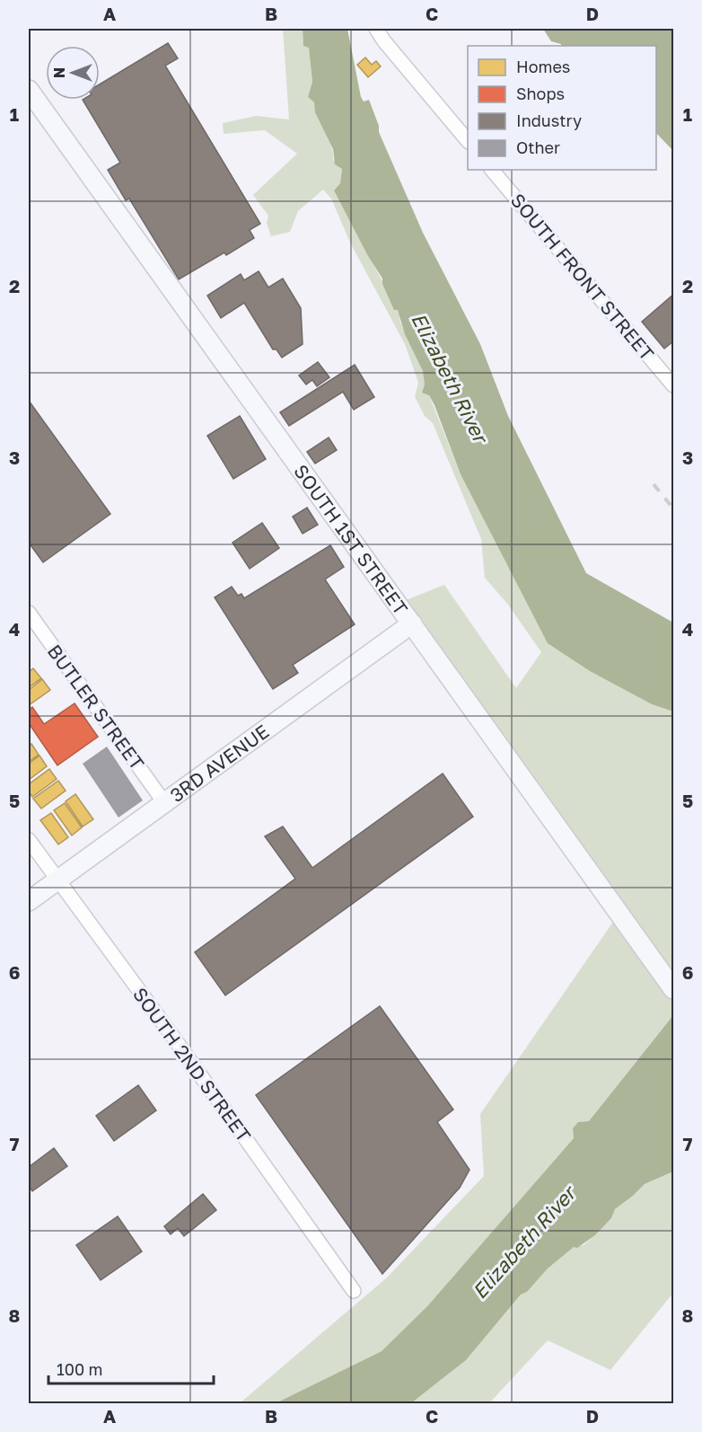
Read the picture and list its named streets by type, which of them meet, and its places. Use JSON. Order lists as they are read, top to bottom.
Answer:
{
  "streets": {
    "street": [
      "SOUTH FRONT STREET",
      "SOUTH 1ST STREET",
      "BUTLER STREET",
      "3RD AVENUE",
      "SOUTH 2ND STREET"
    ]
  },
  "crossings": [
    ["SOUTH 1ST STREET", "3RD AVENUE"],
    ["BUTLER STREET", "3RD AVENUE"],
    ["3RD AVENUE", "SOUTH 2ND STREET"]
  ],
  "water": ["Elizabeth River"],
  "legend": [
    "Homes",
    "Shops",
    "Industry",
    "Other"
  ],
  "scale_bar": "100 m",
  "north": "left",
  "grid": {
    "columns": [
      "A",
      "B",
      "C",
      "D"
    ],
    "rows": [
      "1",
      "2",
      "3",
      "4",
      "5",
      "6",
      "7",
      "8"
    ]
  }
}
